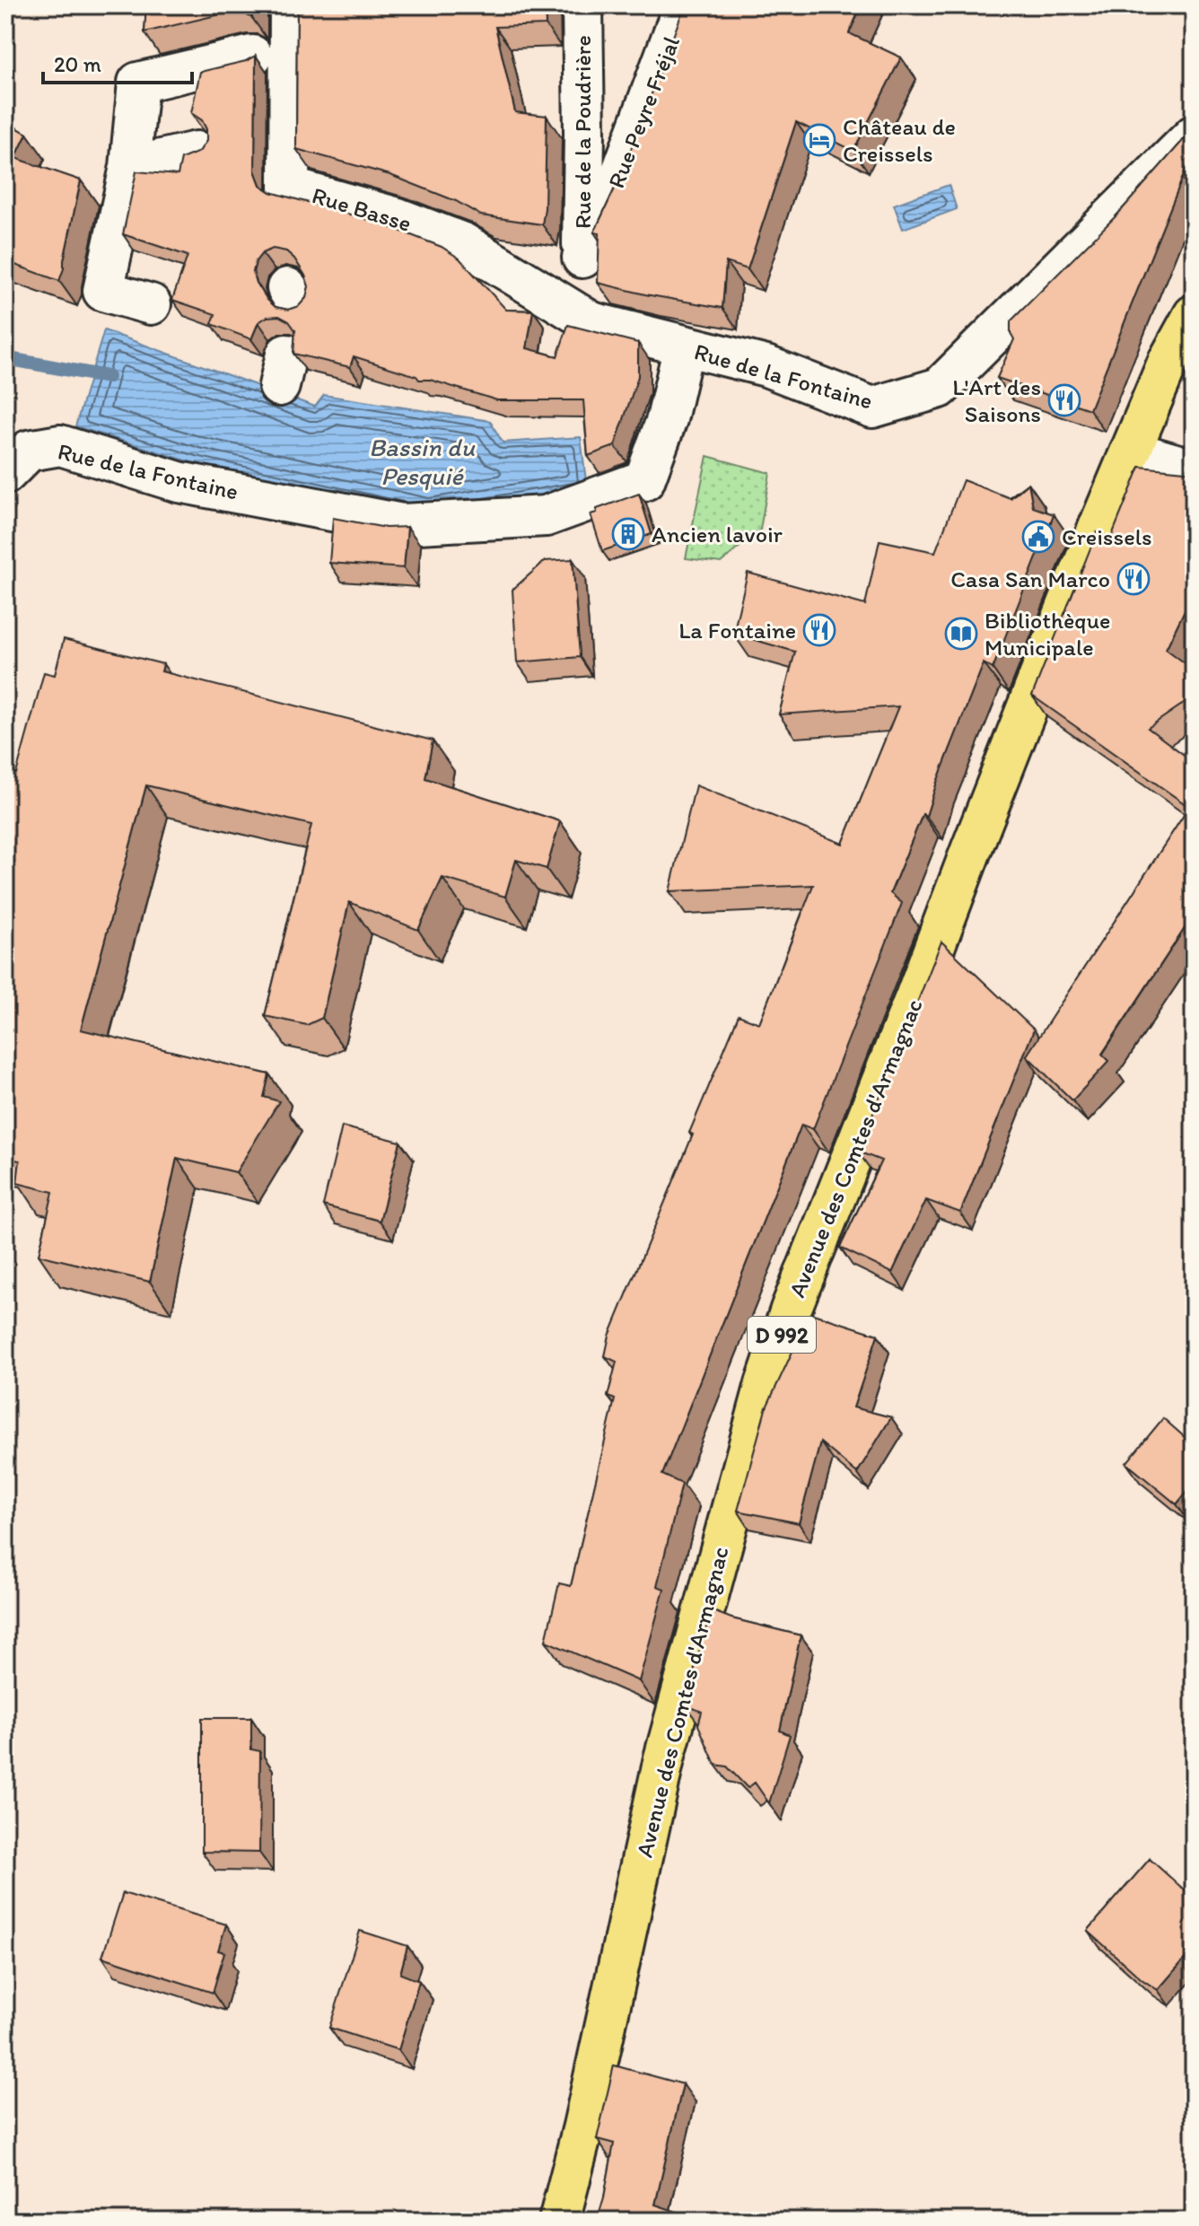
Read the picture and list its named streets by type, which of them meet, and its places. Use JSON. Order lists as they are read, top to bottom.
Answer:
{
  "streets": {
    "main road": ["Avenue des Comtes d'Armagnac", "D 992"],
    "street": [
      "Rue Peyre Fréjal",
      "Rue de la Poudrière",
      "Rue Basse",
      "Rue de la Fontaine"
    ]
  },
  "crossings": [
    ["Rue Peyre Fréjal", "Rue de la Poudrière"],
    ["Rue Basse", "Rue de la Fontaine"]
  ],
  "water": ["Bassin du Pesquié"],
  "places": {
    "hotel": ["Château de Creissels"],
    "restaurant": ["L'Art des Saisons", "Casa San Marco", "La Fontaine"],
    "building": ["Ancien lavoir"],
    "public building": ["Creissels"],
    "library": ["Bibliothèque Municipale"]
  },
  "scale_bar": "20 m"
}
